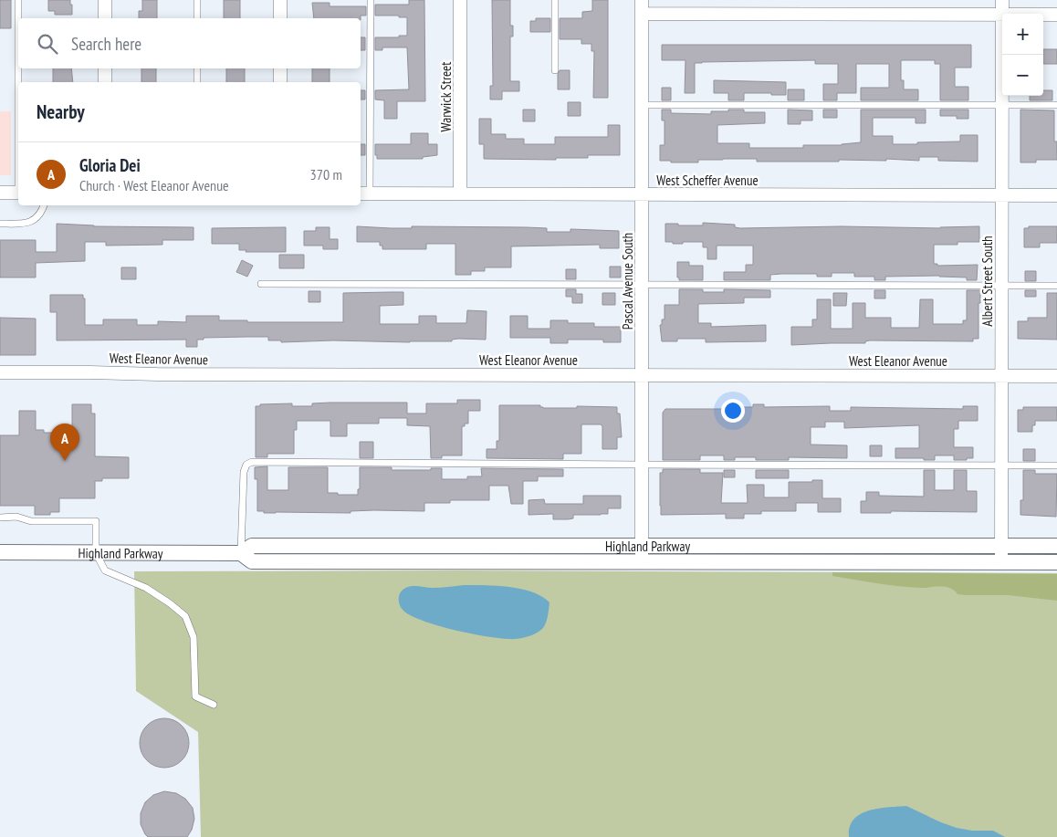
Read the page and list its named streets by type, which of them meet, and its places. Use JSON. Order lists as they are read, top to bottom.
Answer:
{
  "streets": {
    "street": [
      "Warwick Street",
      "West Scheffer Avenue",
      "Pascal Avenue South",
      "Albert Street South",
      "West Eleanor Avenue",
      "Highland Parkway"
    ]
  },
  "crossings": [
    ["Warwick Street", "West Scheffer Avenue"],
    ["West Scheffer Avenue", "Pascal Avenue South"],
    ["West Scheffer Avenue", "Albert Street South"],
    ["Pascal Avenue South", "West Eleanor Avenue"],
    ["Pascal Avenue South", "Highland Parkway"],
    ["Albert Street South", "West Eleanor Avenue"],
    ["Albert Street South", "Highland Parkway"]
  ],
  "page": {
    "map_buttons": ["+", "−"],
    "search": "Search here",
    "heading": "Nearby",
    "list": [
      {
        "mark": "A",
        "name": "Gloria Dei",
        "note": "Church · West Eleanor Avenue",
        "value": "370 m"
      }
    ],
    "pins": "A"
  }
}
